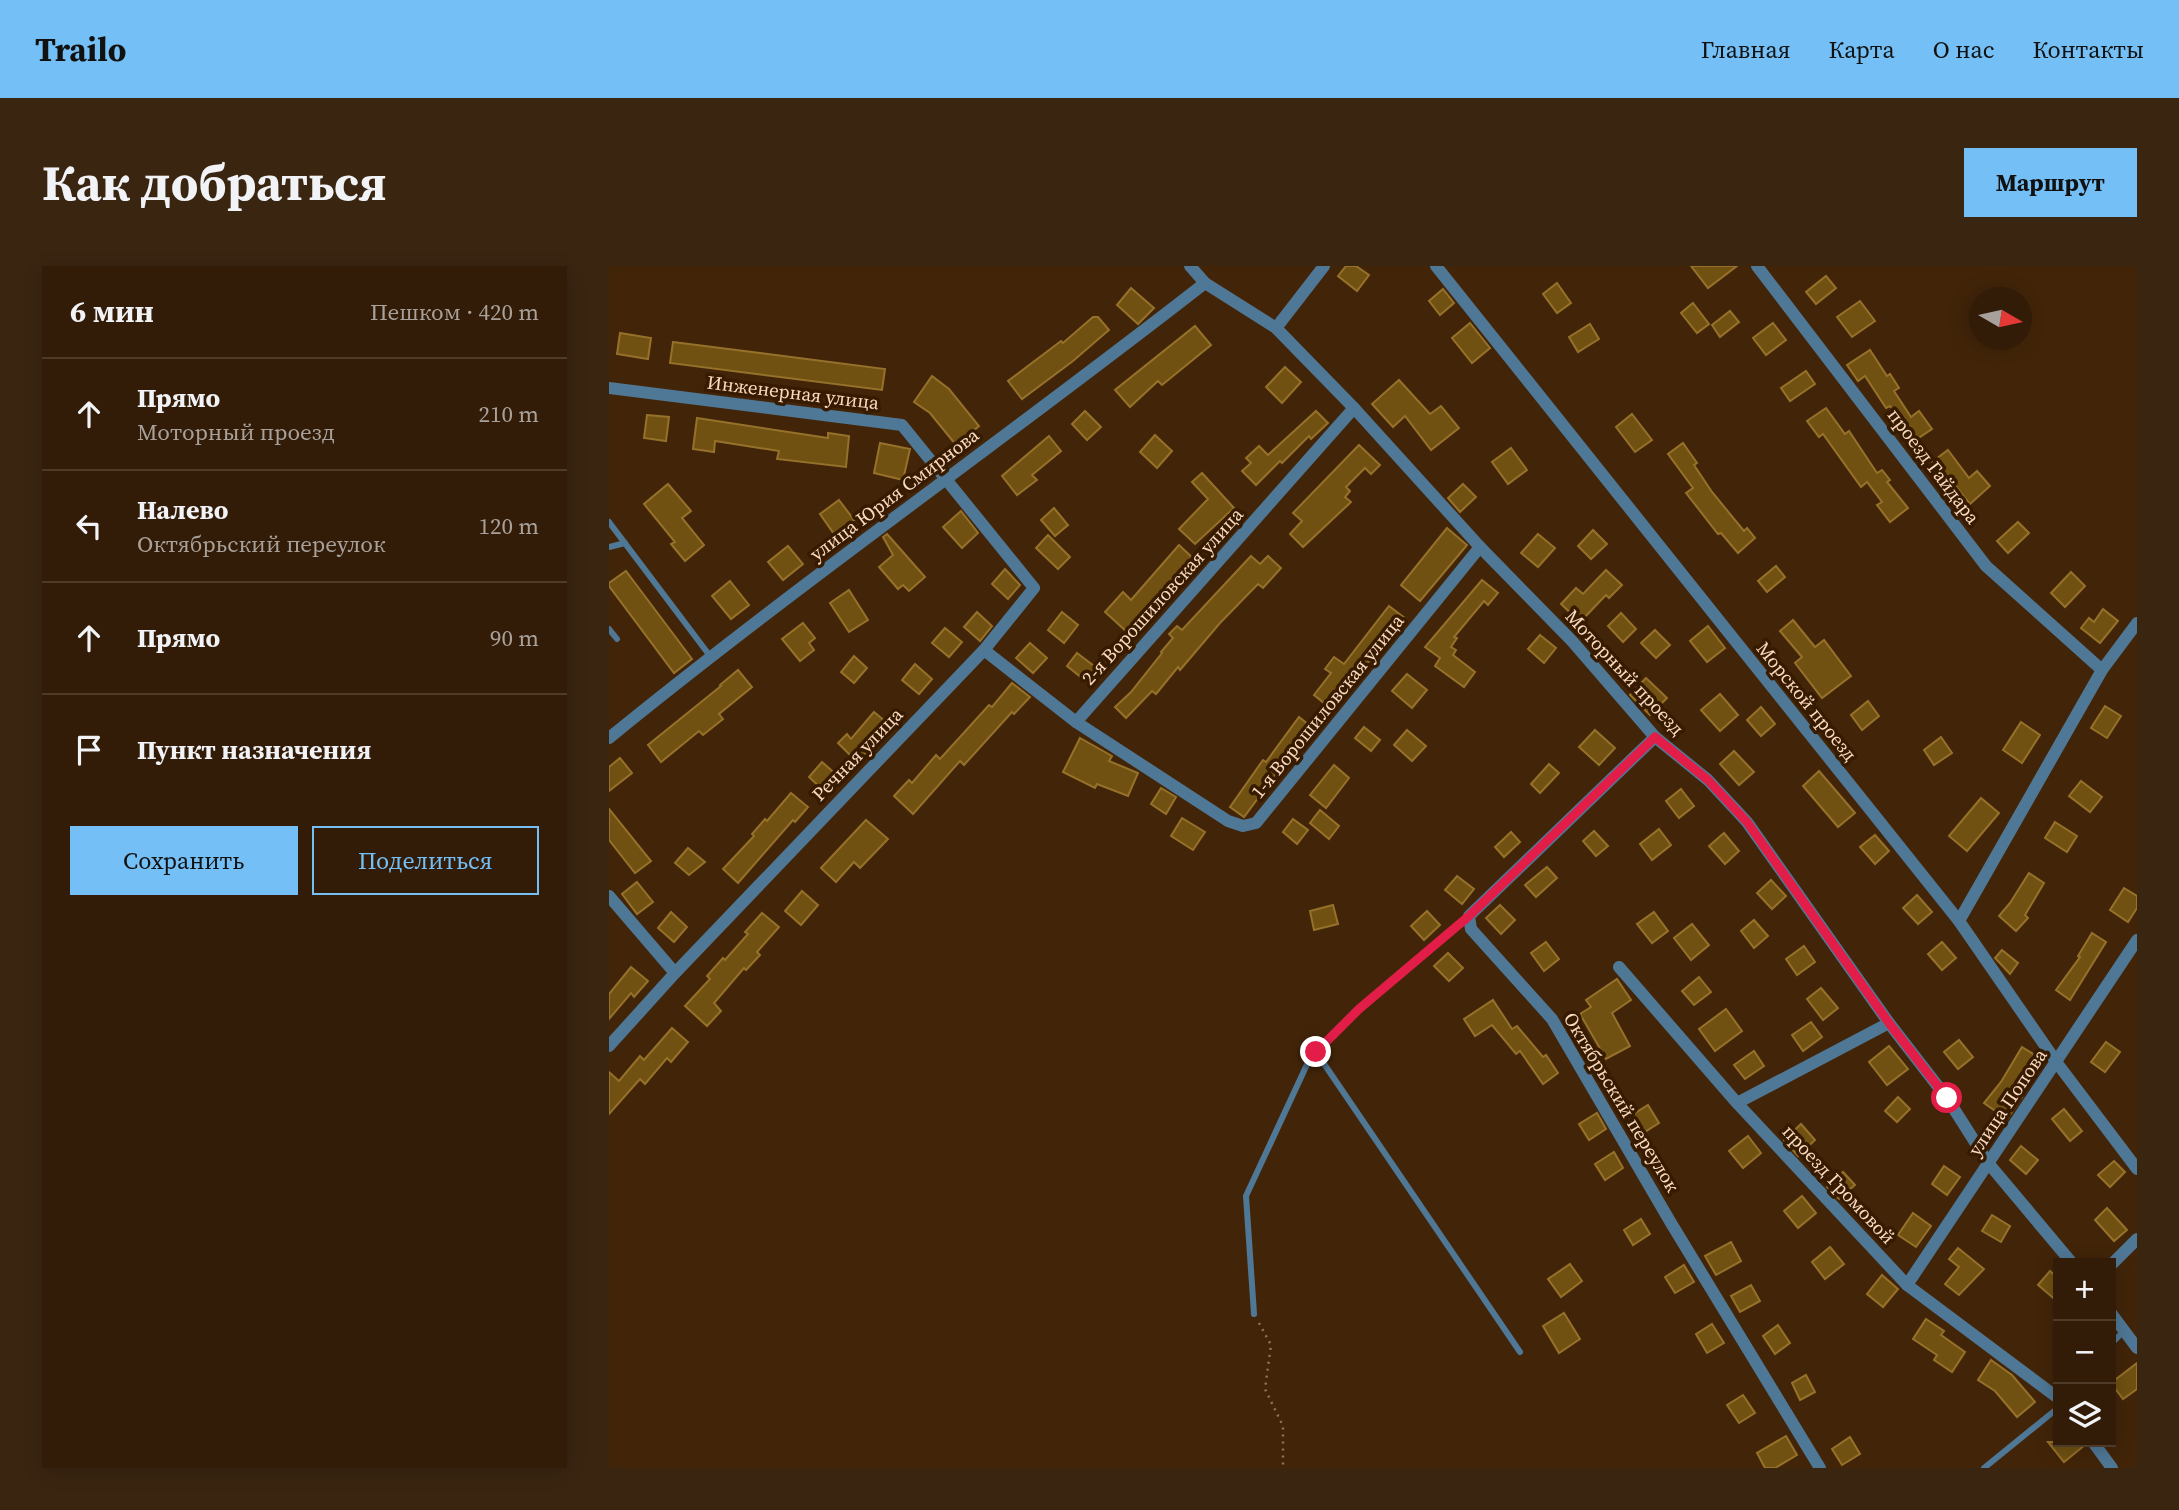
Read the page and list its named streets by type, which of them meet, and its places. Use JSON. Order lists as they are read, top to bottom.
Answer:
{
  "streets": {
    "street": [
      "Инженерная улица",
      "проезд Гайдара",
      "улица Юрия Смирнова",
      "2-я Ворошиловская улица",
      "Моторный проезд",
      "Морской проезд",
      "1-я Ворошиловская улица",
      "Речная улица",
      "Октябрьский переулок",
      "улица Попова",
      "проезд Громовой"
    ]
  },
  "crossings": [
    ["Инженерная улица", "улица Юрия Смирнова"],
    ["Инженерная улица", "Речная улица"],
    ["улица Юрия Смирнова", "Моторный проезд"],
    ["улица Юрия Смирнова", "Речная улица"],
    ["2-я Ворошиловская улица", "Моторный проезд"],
    ["2-я Ворошиловская улица", "1-я Ворошиловская улица"],
    ["Моторный проезд", "1-я Ворошиловская улица"],
    ["Моторный проезд", "улица Попова"],
    ["Морской проезд", "улица Попова"],
    ["улица Попова", "проезд Громовой"]
  ],
  "north": "right",
  "page": {
    "header": "Trailo",
    "nav": [
      "Главная",
      "Карта",
      "О нас",
      "Контакты"
    ],
    "buttons": [
      "Маршрут",
      ["Сохранить", "Поделиться"]
    ],
    "title": "Как добраться",
    "heading": ["6 мин", "Пешком · 420 m"],
    "list": [
      ["Прямо", "Моторный проезд", "210 m"],
      ["Налево", "Октябрьский переулок", "120 m"],
      ["Прямо", "90 m"],
      "Пункт назначения"
    ],
    "map_buttons": ["+", "−"]
  }
}
